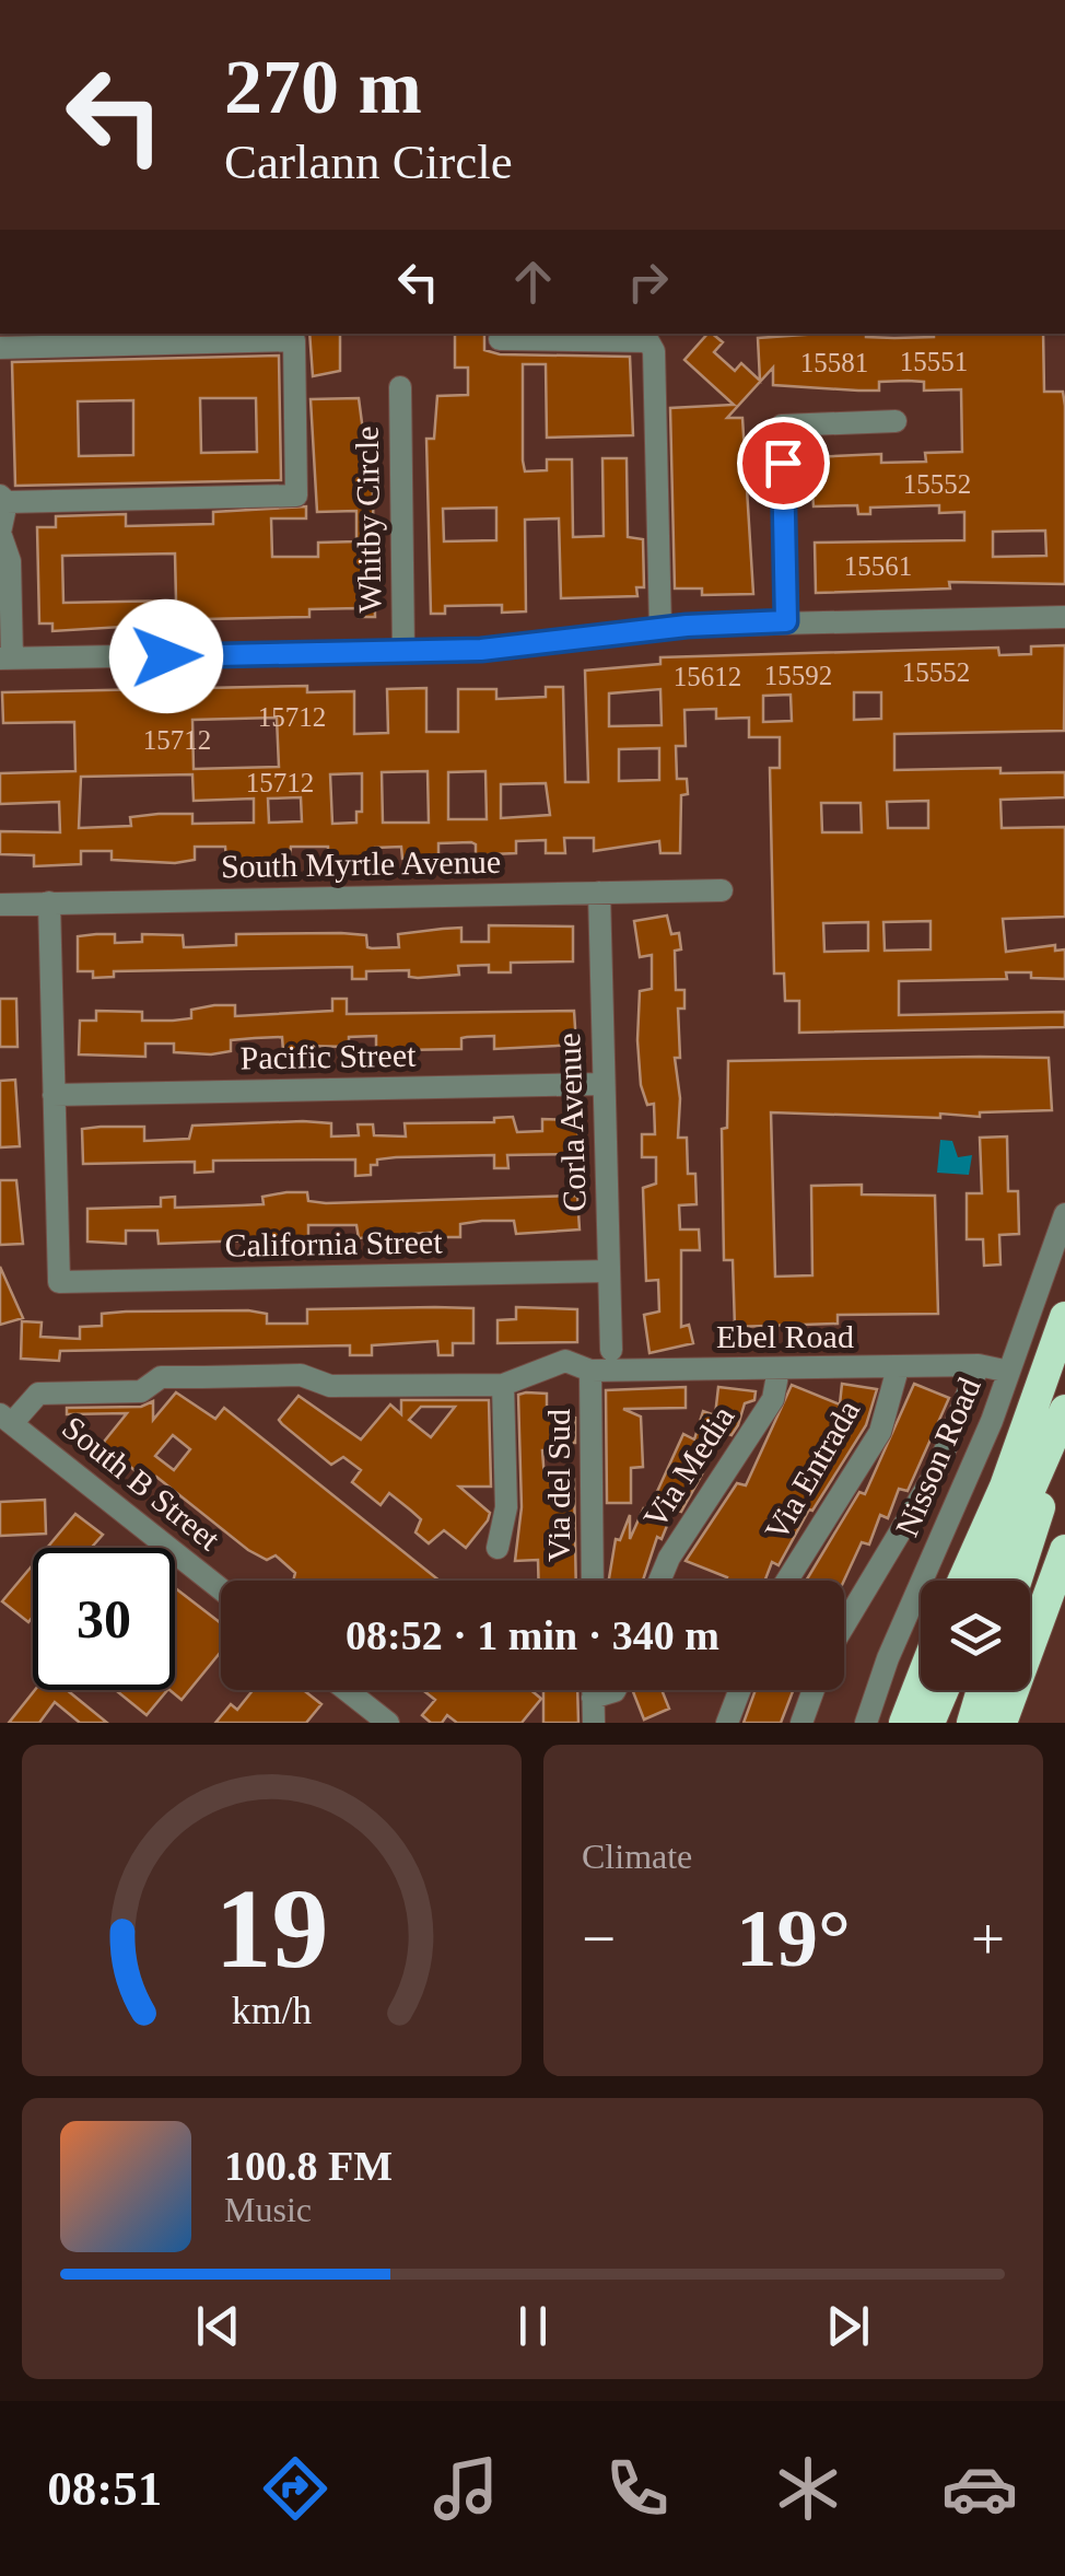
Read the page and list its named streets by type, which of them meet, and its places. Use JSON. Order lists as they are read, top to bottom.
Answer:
{
  "streets": {
    "street": [
      "Whitby Circle",
      "South Myrtle Avenue",
      "Pacific Street",
      "Corla Avenue",
      "California Street",
      "Ebel Road",
      "Nisson Road",
      "Via Media",
      "Via Entrada",
      "South B Street",
      "Via del Sud"
    ]
  },
  "crossings": [
    ["South Myrtle Avenue", "Corla Avenue"],
    ["Pacific Street", "Corla Avenue"],
    ["Pacific Street", "California Street"],
    ["Corla Avenue", "California Street"],
    ["Ebel Road", "Nisson Road"],
    ["Ebel Road", "Via Media"],
    ["Ebel Road", "Via Entrada"],
    ["Ebel Road", "Via del Sud"]
  ],
  "house_numbers": [
    "15551",
    "15581",
    "15552",
    "15561",
    "15552",
    "15592",
    "15612",
    "15712",
    "15712",
    "15712"
  ],
  "page": {
    "turn": ["270 m", "Carlann Circle"],
    "limit": "30",
    "trip": "08:52 · 1 min · 340 m",
    "tile": "Climate",
    "heat": ["−", "19°", "+"],
    "song": ["100.8 FM", "Music"],
    "tabs": "08:51",
    "gauge": ["19", "km/h"]
  }
}
